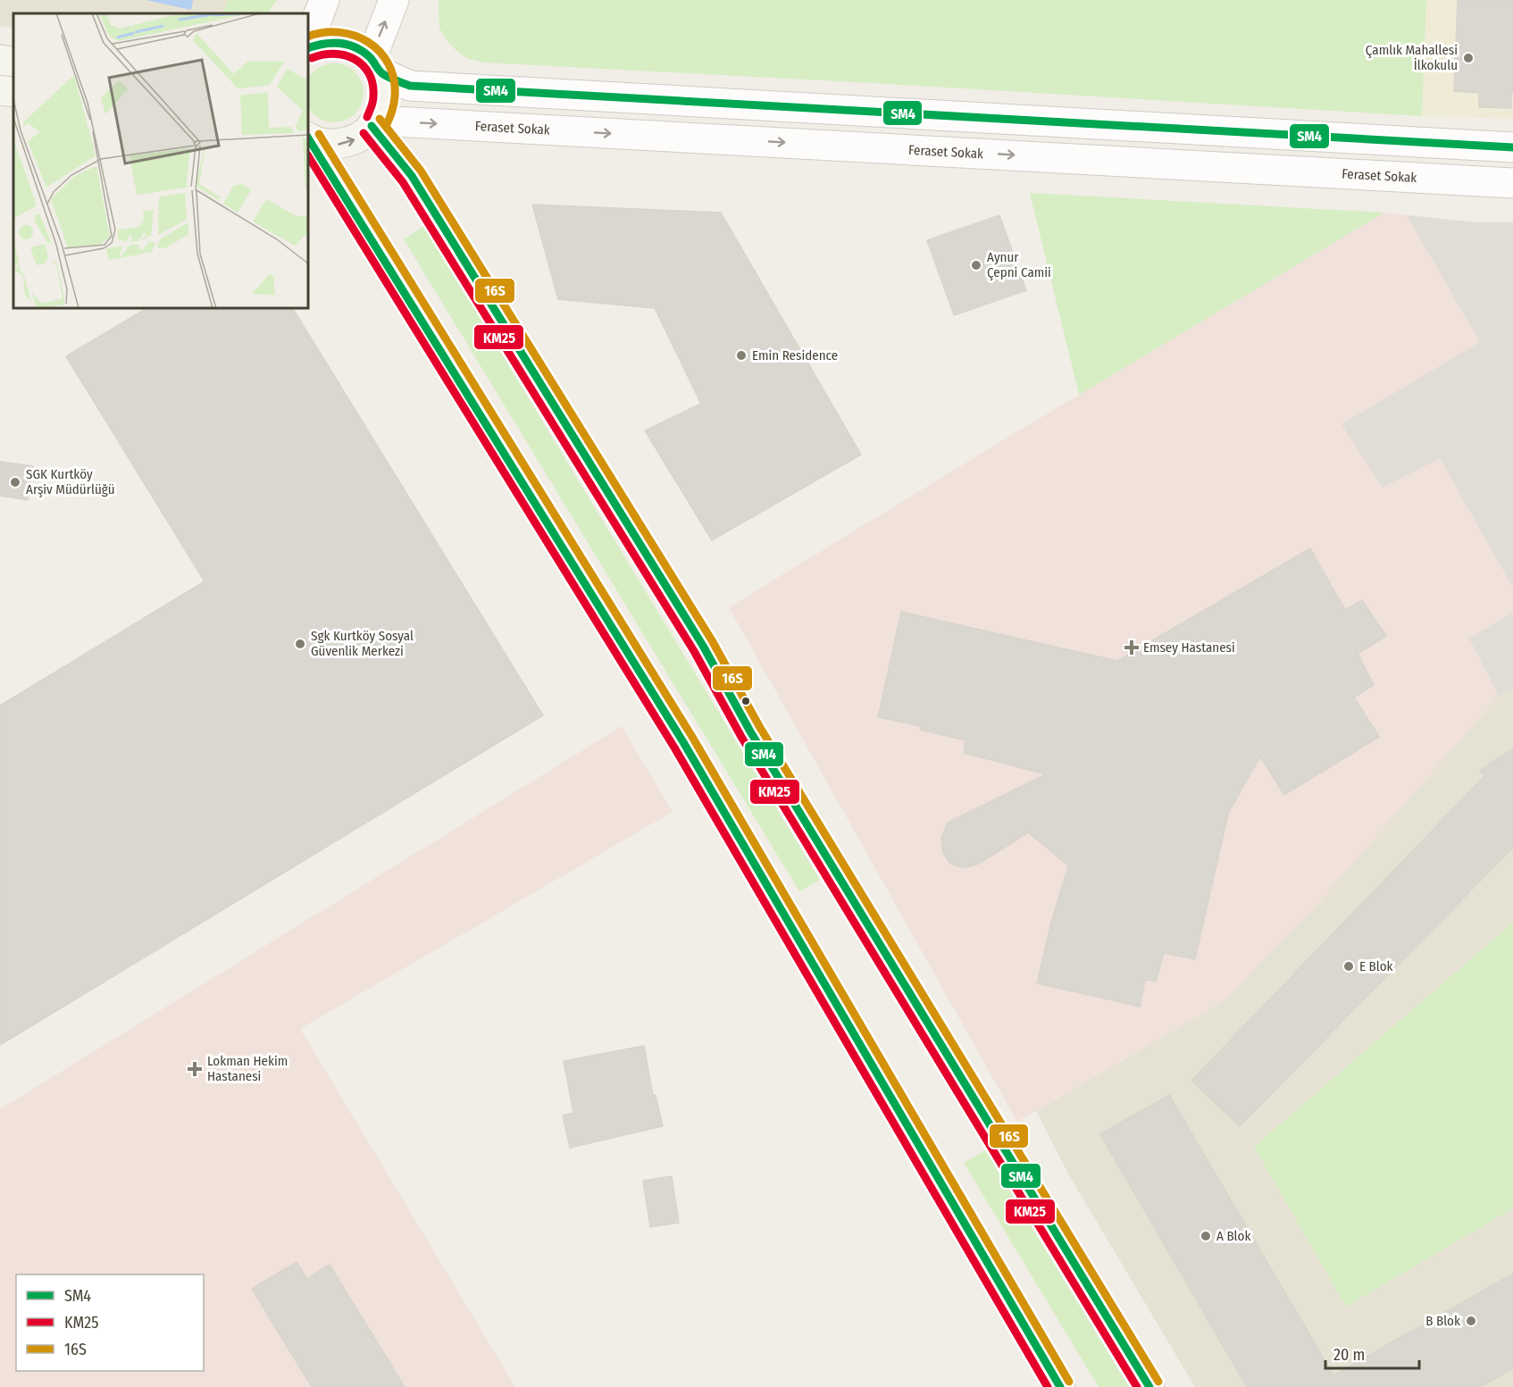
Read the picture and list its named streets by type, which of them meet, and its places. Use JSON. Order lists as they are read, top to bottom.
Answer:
{
  "streets": {
    "street": ["Feraset Sokak"]
  },
  "places": {
    "other": [
      "Çamlık Mahallesi İlkokulu",
      "Aynur Çepni Camii",
      "Emin Residence",
      "SGK Kurtköy Arşiv Müdürlüğü",
      "Sgk Kurtköy Sosyal Güvenlik Merkezi",
      "E Blok",
      "A Blok",
      "B Blok"
    ],
    "health": ["Emsey Hastanesi", "Lokman Hekim Hastanesi"]
  },
  "lines": ["transit line 16S", "transit line SM4", "transit line KM25"],
  "legend": ["SM4", "KM25", "16S"],
  "scale_bar": "20 m"
}
